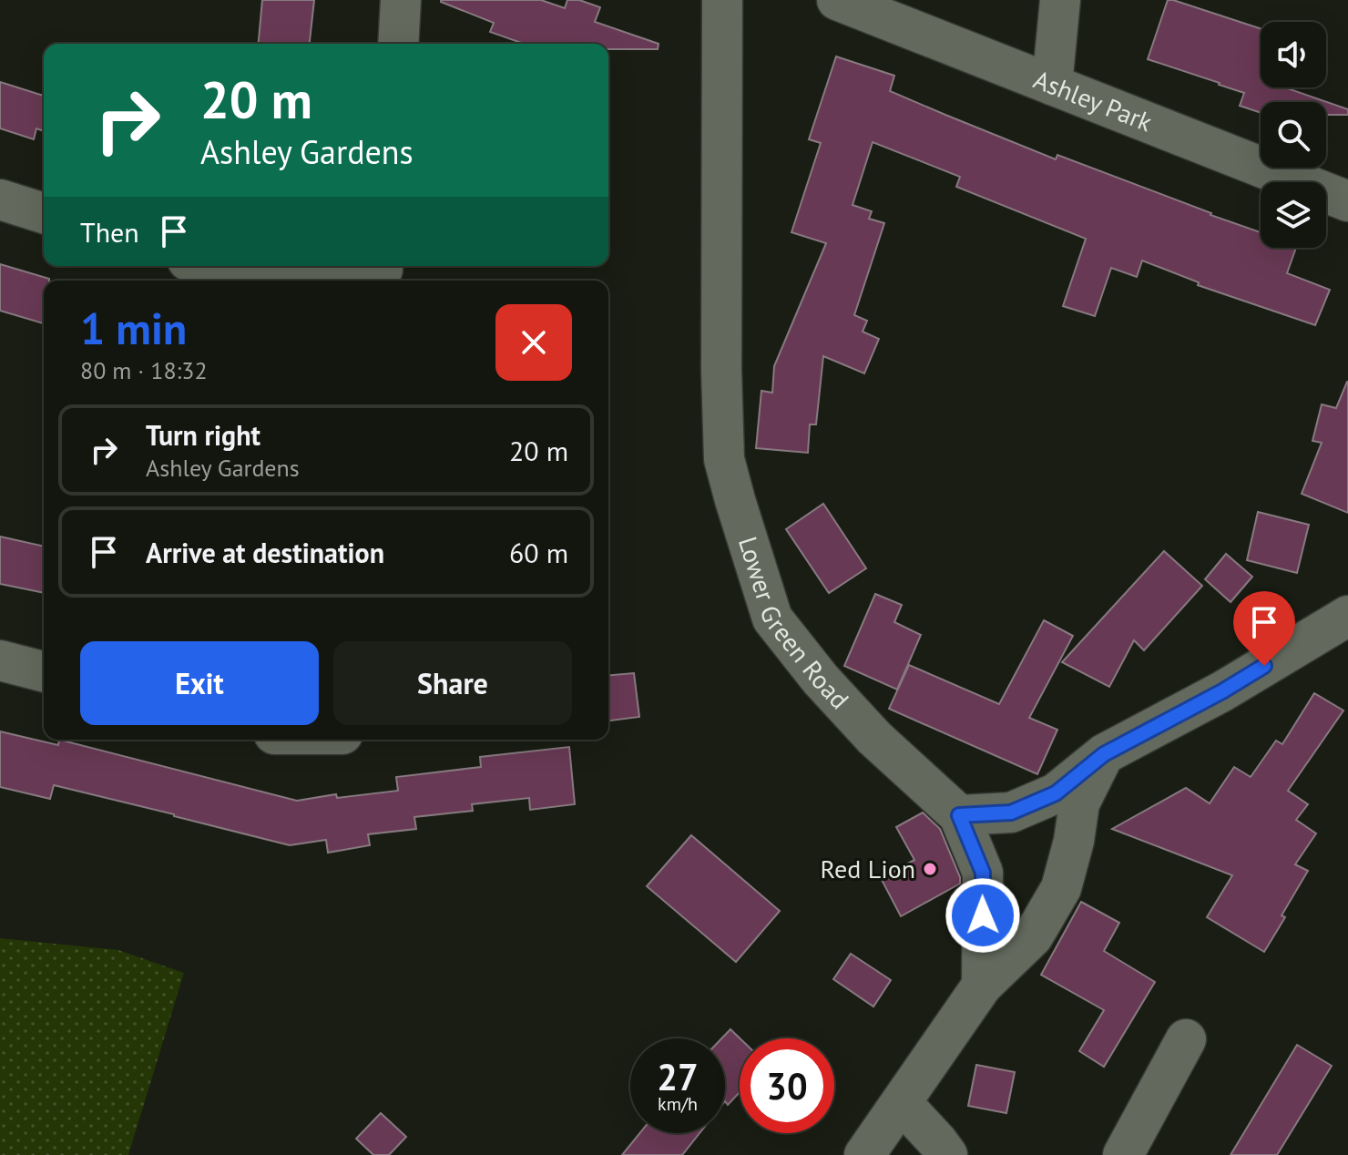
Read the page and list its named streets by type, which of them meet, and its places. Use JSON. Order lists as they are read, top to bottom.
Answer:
{
  "streets": {
    "street": ["Ashley Park", "Lower Green Road"]
  },
  "places": ["Red Lion"],
  "page": {
    "turn": ["20 m", "Ashley Gardens"],
    "then": "Then",
    "heading": ["1 min", "80 m · 18:32"],
    "list": [
      {
        "name": "Turn right",
        "note": "Ashley Gardens",
        "value": "20 m"
      },
      {
        "name": "Arrive at destination",
        "value": "60 m"
      }
    ],
    "buttons": ["Exit", "Share"],
    "speed": "27 km/h",
    "limit": "30"
  }
}
